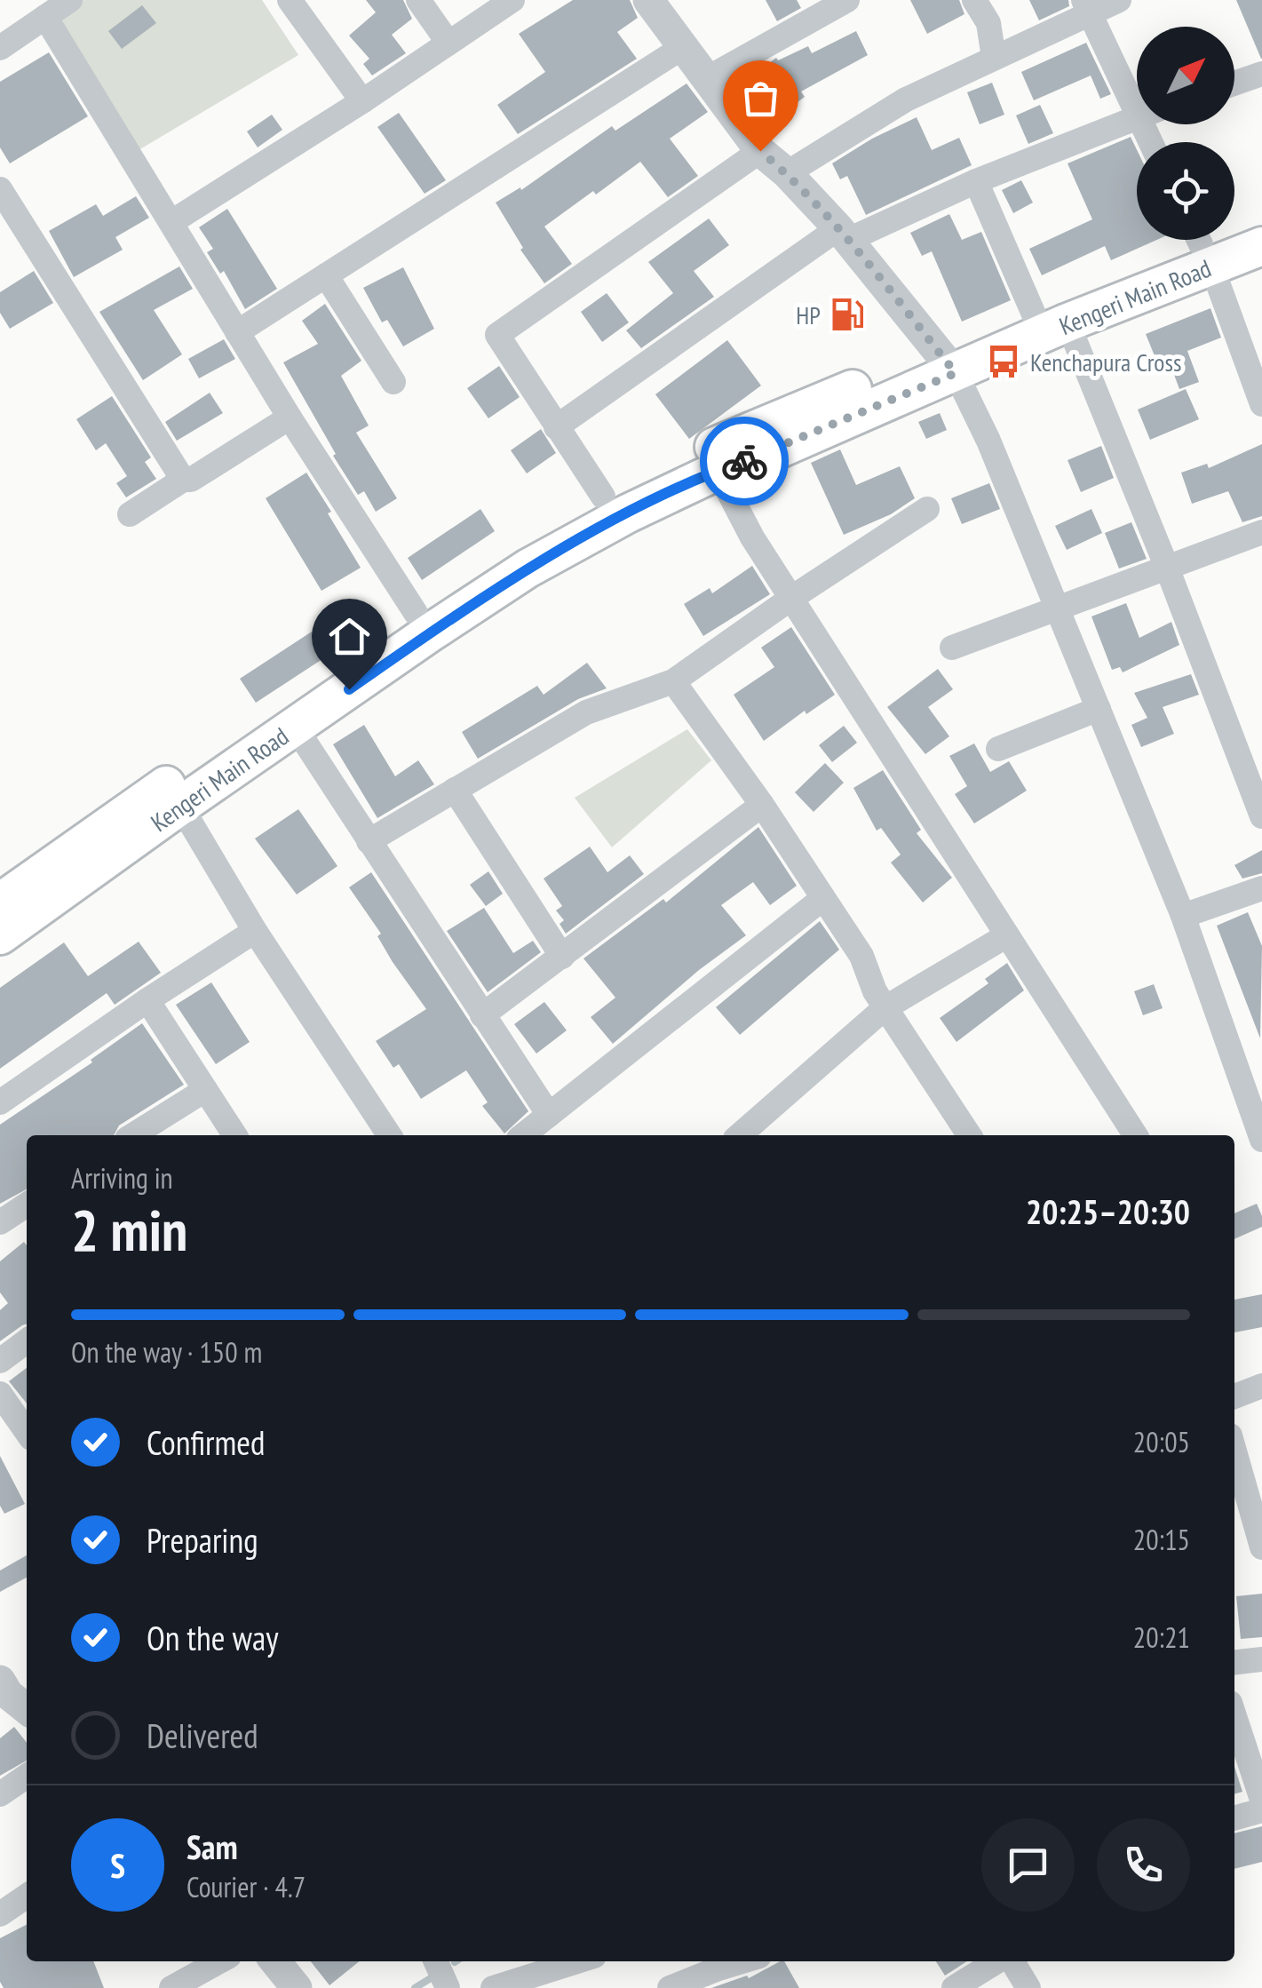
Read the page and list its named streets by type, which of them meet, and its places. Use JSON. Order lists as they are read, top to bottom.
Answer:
{
  "streets": {
    "main road": ["Kengeri Main Road"]
  },
  "places": {
    "fuel station": ["HP"],
    "bus stop": ["Kenchapura Cross"]
  },
  "north": "top right",
  "page": {
    "heading": ["2 min", "Arriving in", "20:25–20:30"],
    "panel": ["Sam", "Courier · 4.7"],
    "bar": "On the way · 150 m",
    "list": [
      ["Confirmed", "20:05"],
      ["Preparing", "20:15"],
      ["On the way", "20:21"],
      "Delivered"
    ],
    "round": "S"
  }
}
